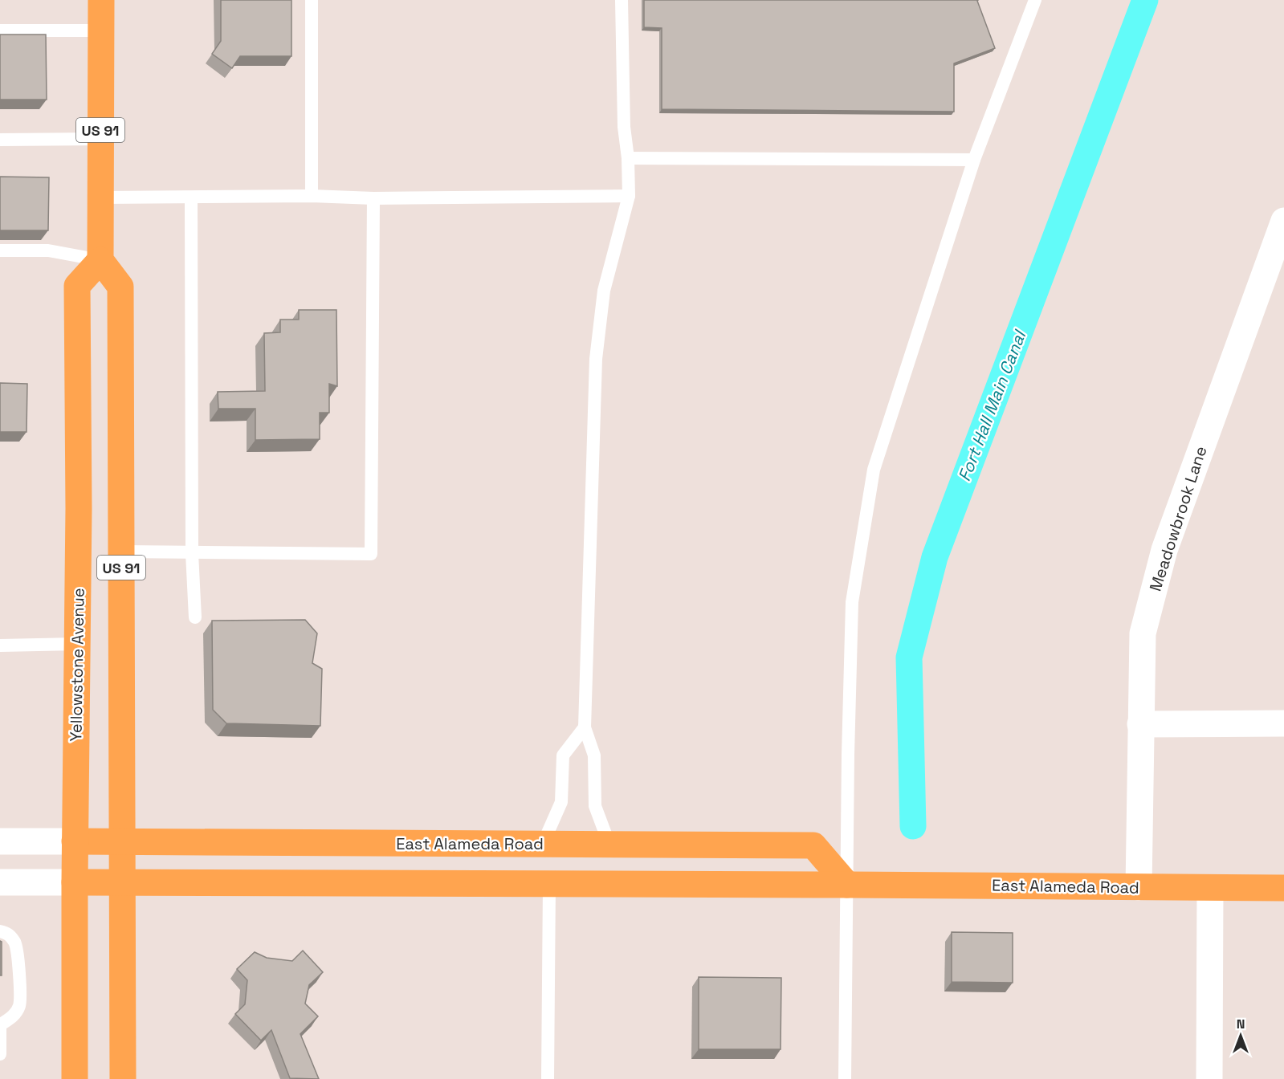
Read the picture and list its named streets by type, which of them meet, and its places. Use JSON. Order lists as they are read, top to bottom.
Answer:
{
  "streets": {
    "main road": ["US 91", "Yellowstone Avenue", "East Alameda Road"],
    "street": ["Meadowbrook Lane"]
  },
  "crossings": [
    ["US 91", "Yellowstone Avenue"],
    ["US 91", "East Alameda Road"],
    ["Meadowbrook Lane", "East Alameda Road"],
    ["Yellowstone Avenue", "East Alameda Road"]
  ],
  "water": ["Fort Hall Main Canal"],
  "north": "top"
}
